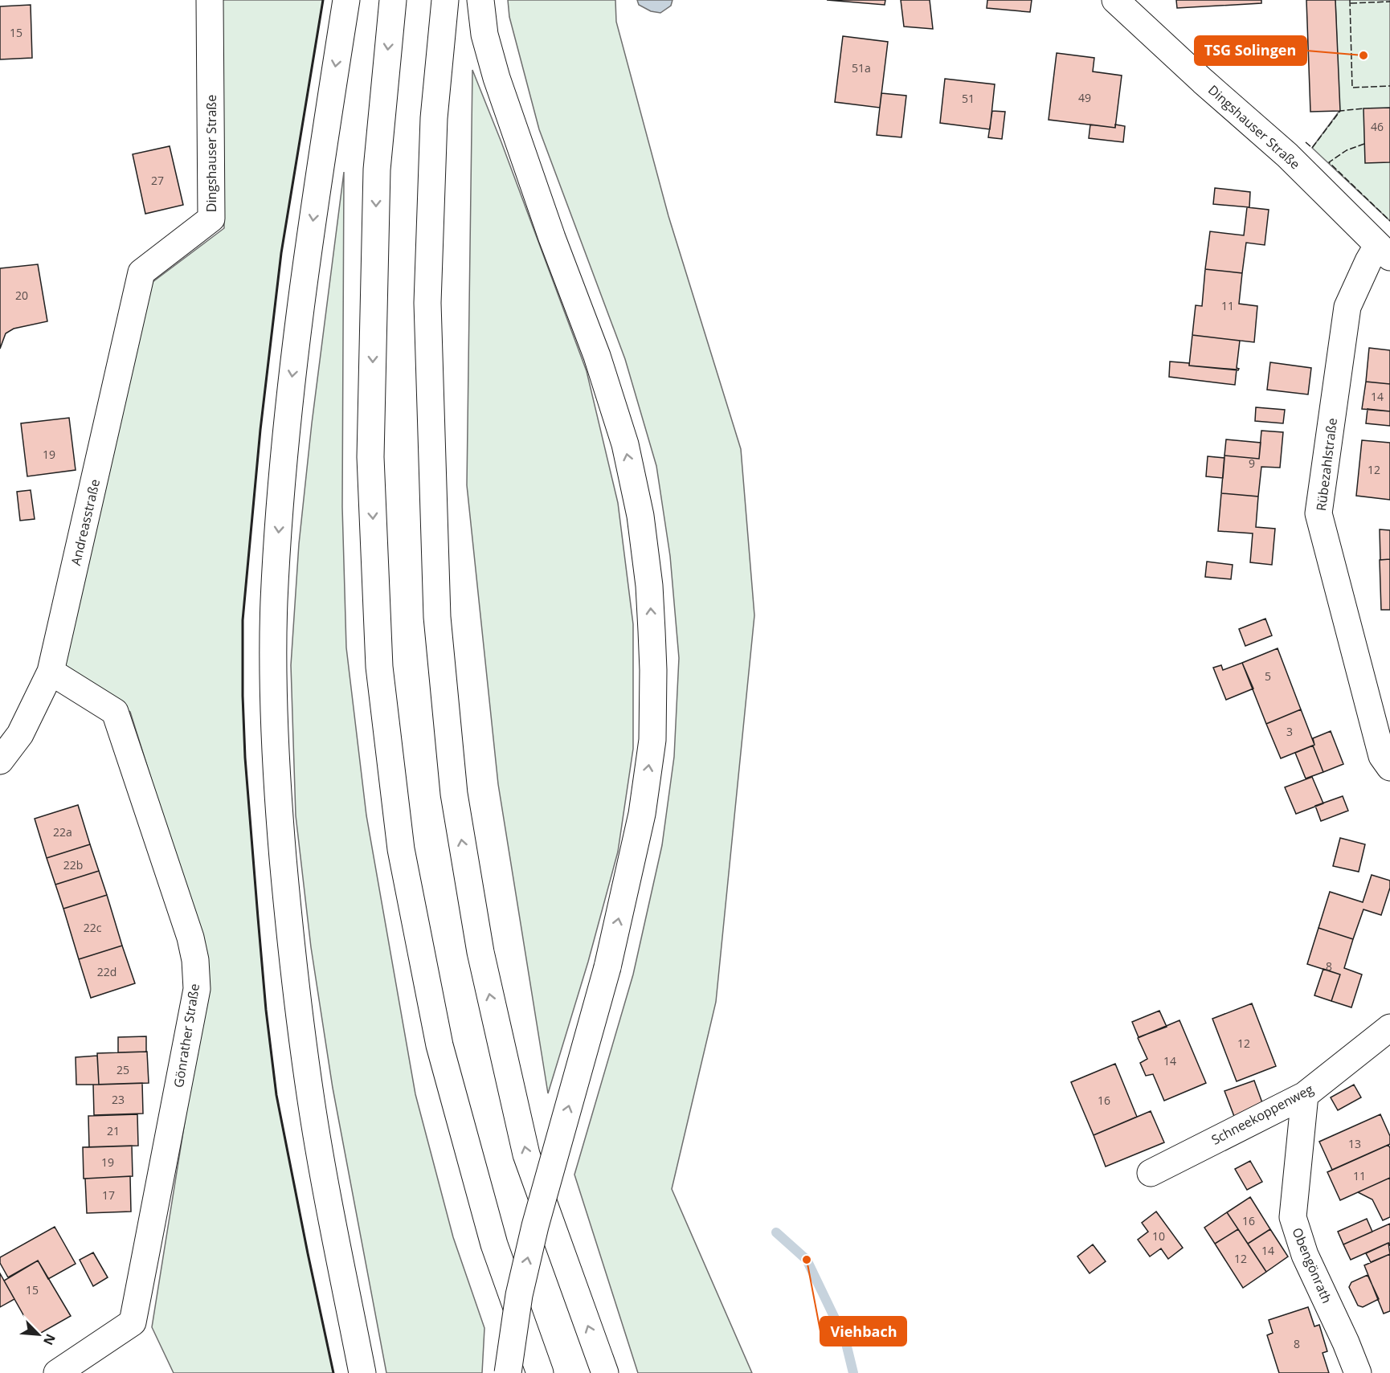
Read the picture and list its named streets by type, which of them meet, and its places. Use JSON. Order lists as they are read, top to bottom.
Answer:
{
  "streets": {
    "main road": [
      "Dingshauser Straße",
      "Rübezahlstraße",
      "Andreasstraße",
      "Gönrather Straße",
      "Schneekoppenweg",
      "Obengönrath"
    ]
  },
  "crossings": [
    ["Dingshauser Straße", "Rübezahlstraße"],
    ["Dingshauser Straße", "Andreasstraße"],
    ["Andreasstraße", "Gönrather Straße"],
    ["Schneekoppenweg", "Obengönrath"]
  ],
  "places": ["TSG Solingen", "Viehbach"],
  "house_numbers": [
    "15",
    "51a",
    "49",
    "51",
    "46",
    "27",
    "20",
    "11",
    "14",
    "19",
    "9",
    "12",
    "5",
    "3",
    "22a",
    "22b",
    "22c",
    "8",
    "22d",
    "12",
    "14",
    "25",
    "23",
    "16",
    "21",
    "13",
    "19",
    "11",
    "17",
    "16",
    "10",
    "14",
    "12",
    "15",
    "8"
  ],
  "north": "bottom right"
}
